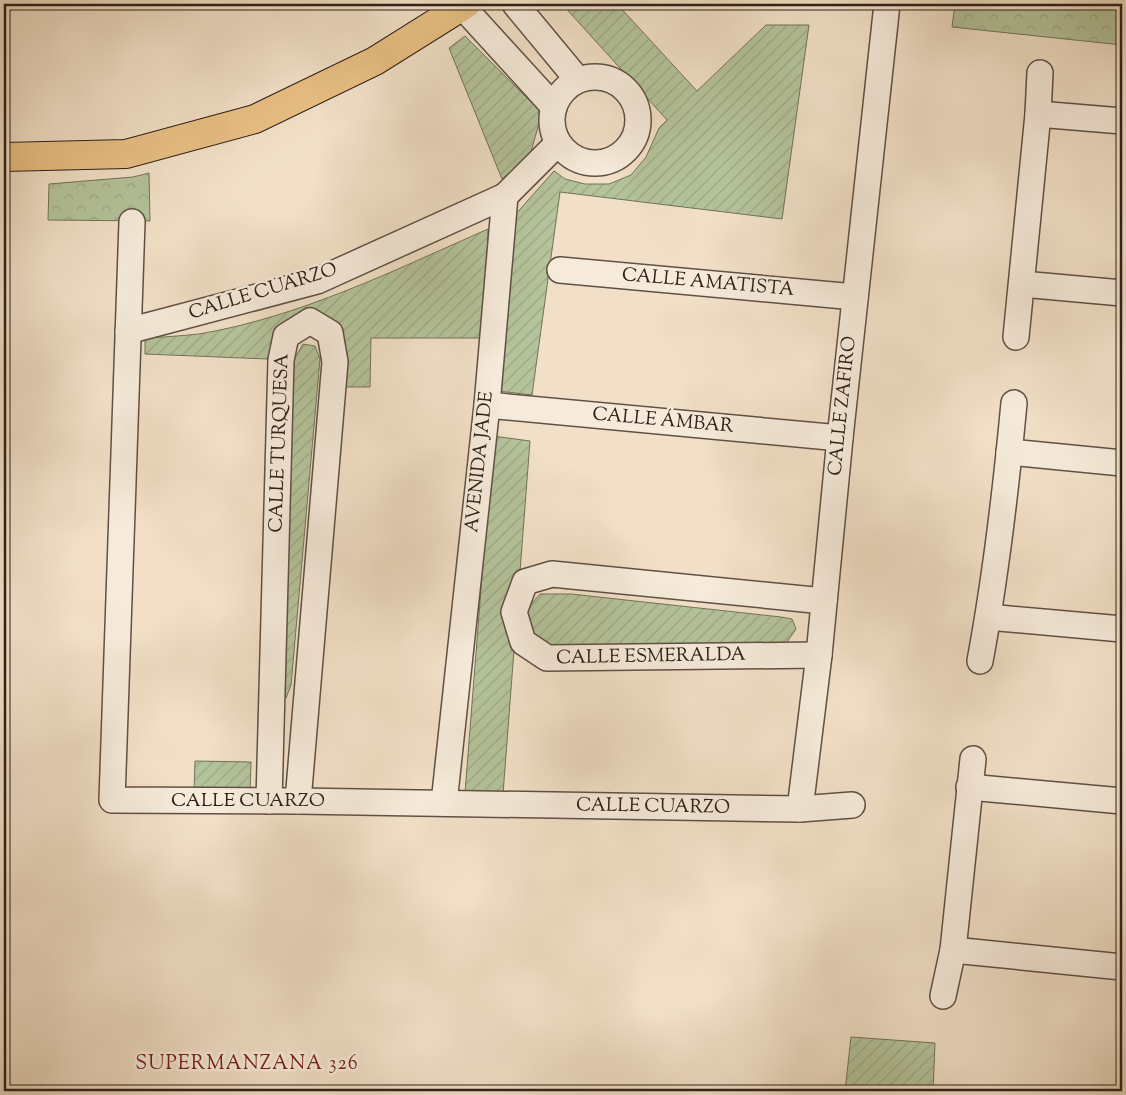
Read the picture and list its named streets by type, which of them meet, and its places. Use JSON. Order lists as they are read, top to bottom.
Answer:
{
  "streets": {
    "street": [
      "CALLE AMATISTA",
      "CALLE CUARZO",
      "CALLE ZAFIRO",
      "CALLE ÁMBAR",
      "CALLE TURQUESA",
      "AVENIDA JADE",
      "CALLE ESMERALDA"
    ]
  },
  "crossings": [
    ["CALLE AMATISTA", "CALLE ZAFIRO"],
    ["CALLE CUARZO", "CALLE ZAFIRO"],
    ["CALLE CUARZO", "CALLE TURQUESA"],
    ["CALLE CUARZO", "AVENIDA JADE"],
    ["CALLE ZAFIRO", "CALLE ÁMBAR"],
    ["CALLE ZAFIRO", "CALLE ESMERALDA"],
    ["CALLE ÁMBAR", "AVENIDA JADE"]
  ],
  "districts": ["SUPERMANZANA 326"]
}
